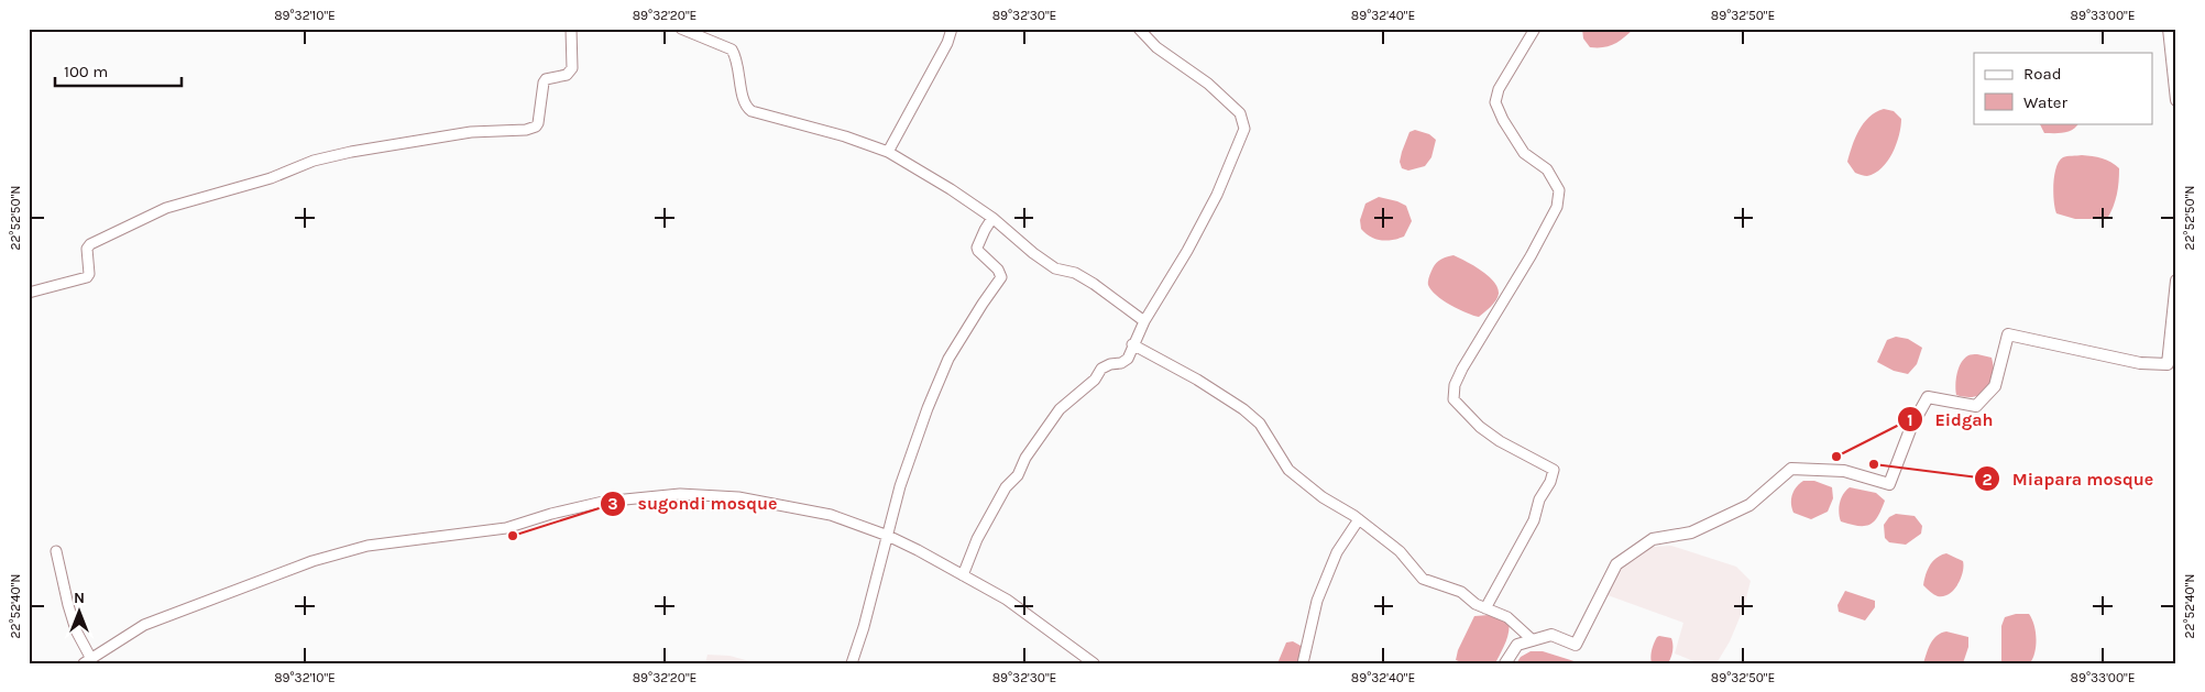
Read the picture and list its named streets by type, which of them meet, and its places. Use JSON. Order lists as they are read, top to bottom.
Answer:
{
  "places": ["Eidgah", "Miapara mosque", "sugondi mosque"],
  "legend": ["Road", "Water"],
  "scale_bar": "100 m",
  "north": "top",
  "coordinates": [
    "89°32'10\"E",
    "89°32'20\"E",
    "89°32'30\"E",
    "89°32'40\"E",
    "89°32'50\"E",
    "89°33'00\"E",
    "22°52'50\"N",
    "22°52'40\"N"
  ]
}
